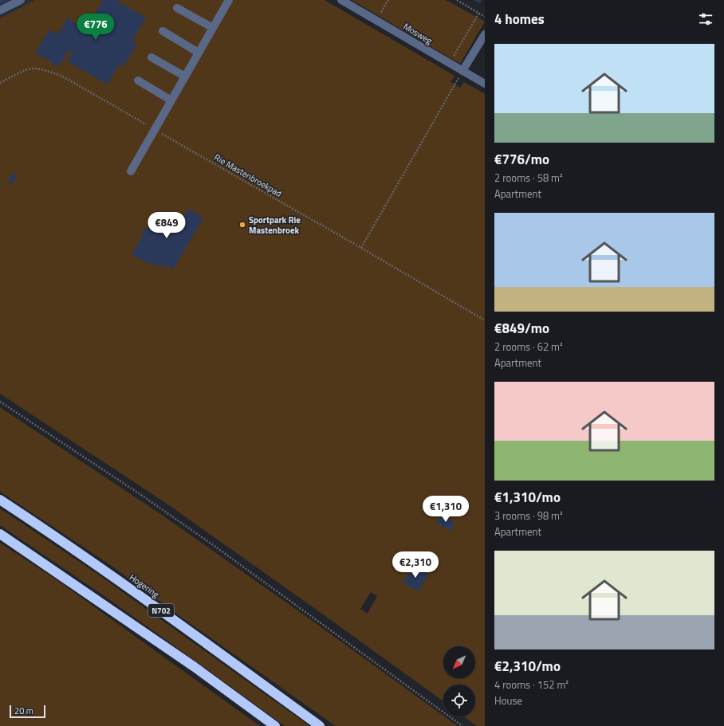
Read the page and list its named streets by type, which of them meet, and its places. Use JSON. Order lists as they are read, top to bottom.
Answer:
{
  "streets": {
    "highway": ["Hogering", "N702"],
    "street": ["Mosweg"],
    "path": ["Rie Mastenbroekpad"]
  },
  "places": ["Sportpark Rie Mastenbroek"],
  "scale_bar": "20 m",
  "north": "bottom left",
  "page": {
    "heading": "4 homes",
    "price": [
      "€776",
      "€849",
      "€1,310",
      "€2,310"
    ],
    "list": [
      {
        "name": "€776/mo",
        "note": "2 rooms · 58 m² · Apartment"
      },
      {
        "name": "€849/mo",
        "note": "2 rooms · 62 m² · Apartment"
      },
      {
        "name": "€1,310/mo",
        "note": "3 rooms · 98 m² · Apartment"
      },
      {
        "name": "€2,310/mo",
        "note": "4 rooms · 152 m² · House"
      }
    ],
    "scale": "20 m"
  }
}
